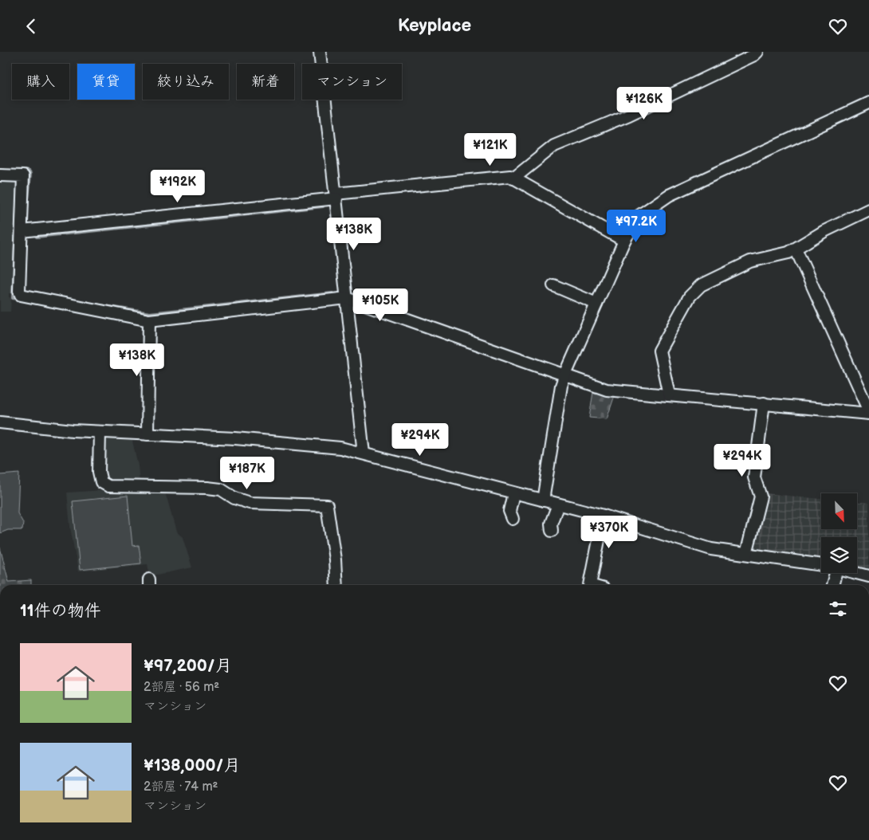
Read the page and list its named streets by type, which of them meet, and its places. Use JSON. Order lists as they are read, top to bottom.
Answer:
{
  "north": "bottom right",
  "page": {
    "header": "Keyplace",
    "chip": [
      "購入",
      "賃貸",
      "絞り込み",
      "新着",
      "マンション"
    ],
    "price": [
      "¥126K",
      "¥121K",
      "¥192K",
      "¥97.2K",
      "¥138K",
      "¥105K",
      "¥138K",
      "¥294K",
      "¥294K",
      "¥187K",
      "¥370K"
    ],
    "heading": "11件の物件",
    "list": [
      {
        "name": "¥97,200/月",
        "note": "2部屋 · 56 m² · マンション"
      },
      {
        "name": "¥138,000/月",
        "note": "2部屋 · 74 m² · マンション"
      }
    ]
  }
}
